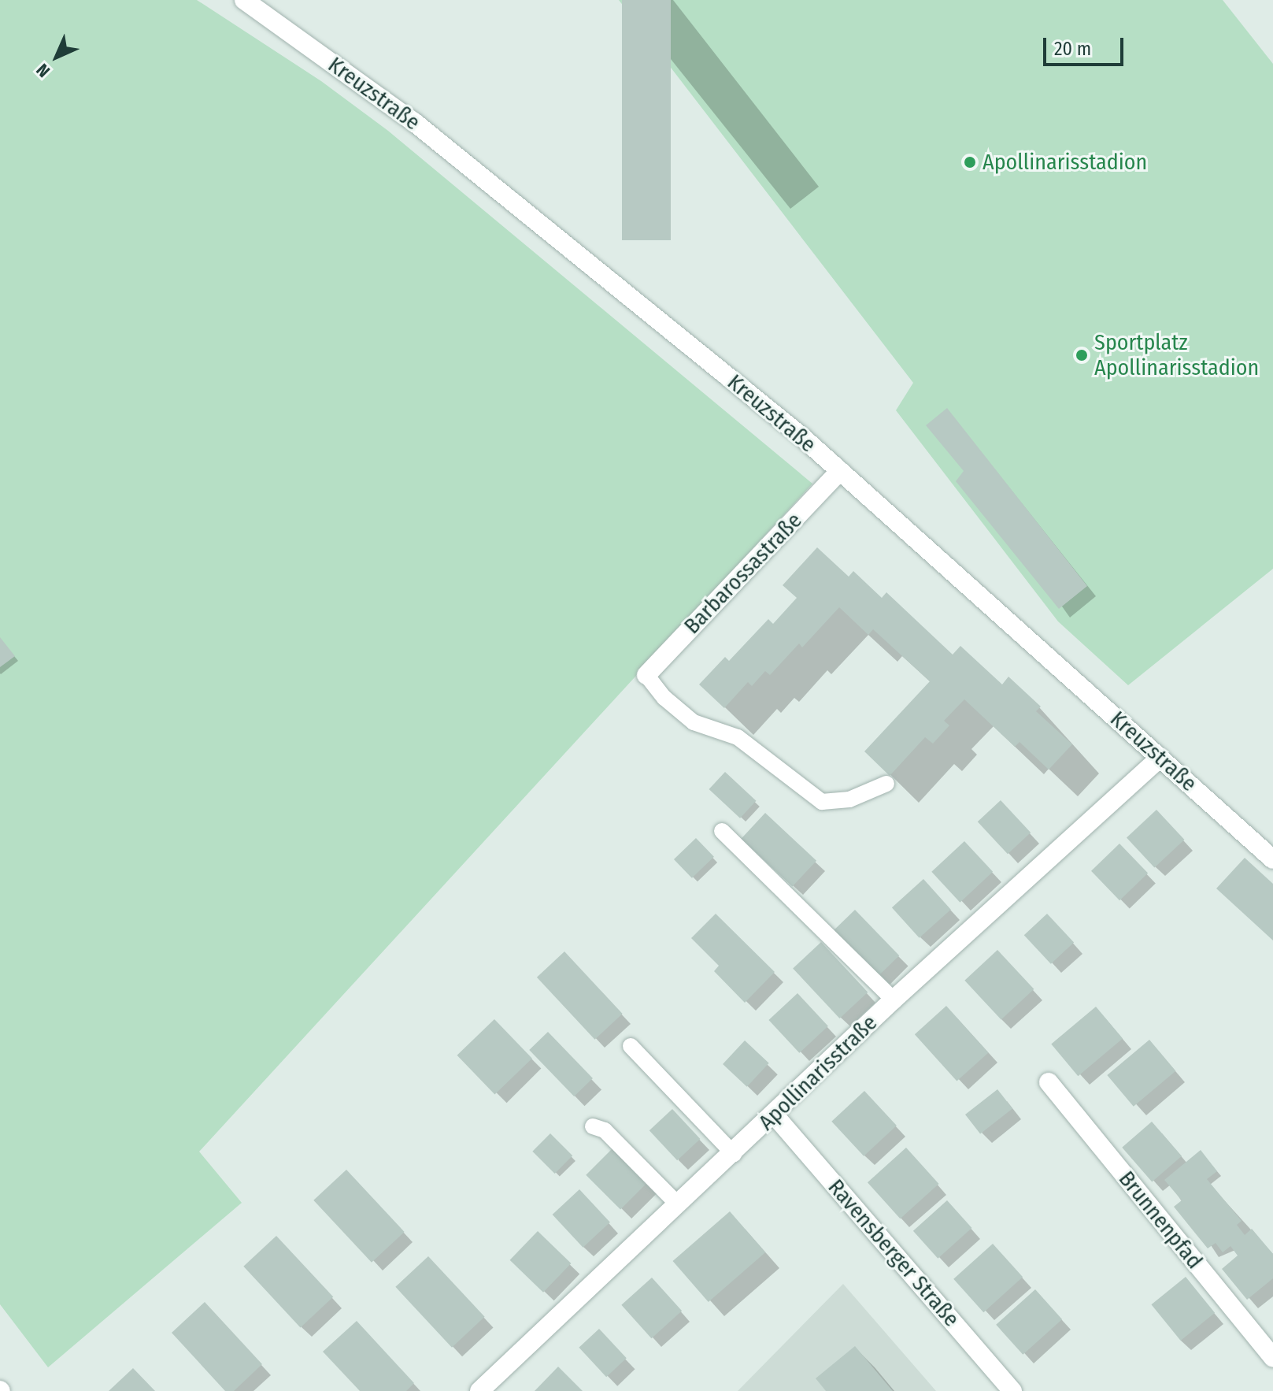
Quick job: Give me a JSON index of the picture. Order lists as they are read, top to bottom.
{
  "streets": {
    "street": [
      "Kreuzstraße",
      "Barbarossastraße",
      "Apollinarisstraße",
      "Brunnenpfad",
      "Ravensberger Straße"
    ]
  },
  "crossings": [
    ["Kreuzstraße", "Barbarossastraße"],
    ["Kreuzstraße", "Apollinarisstraße"],
    ["Apollinarisstraße", "Ravensberger Straße"]
  ],
  "places": ["Apollinarisstadion", "Sportplatz Apollinarisstadion"],
  "scale_bar": "20 m",
  "north": "bottom left"
}
